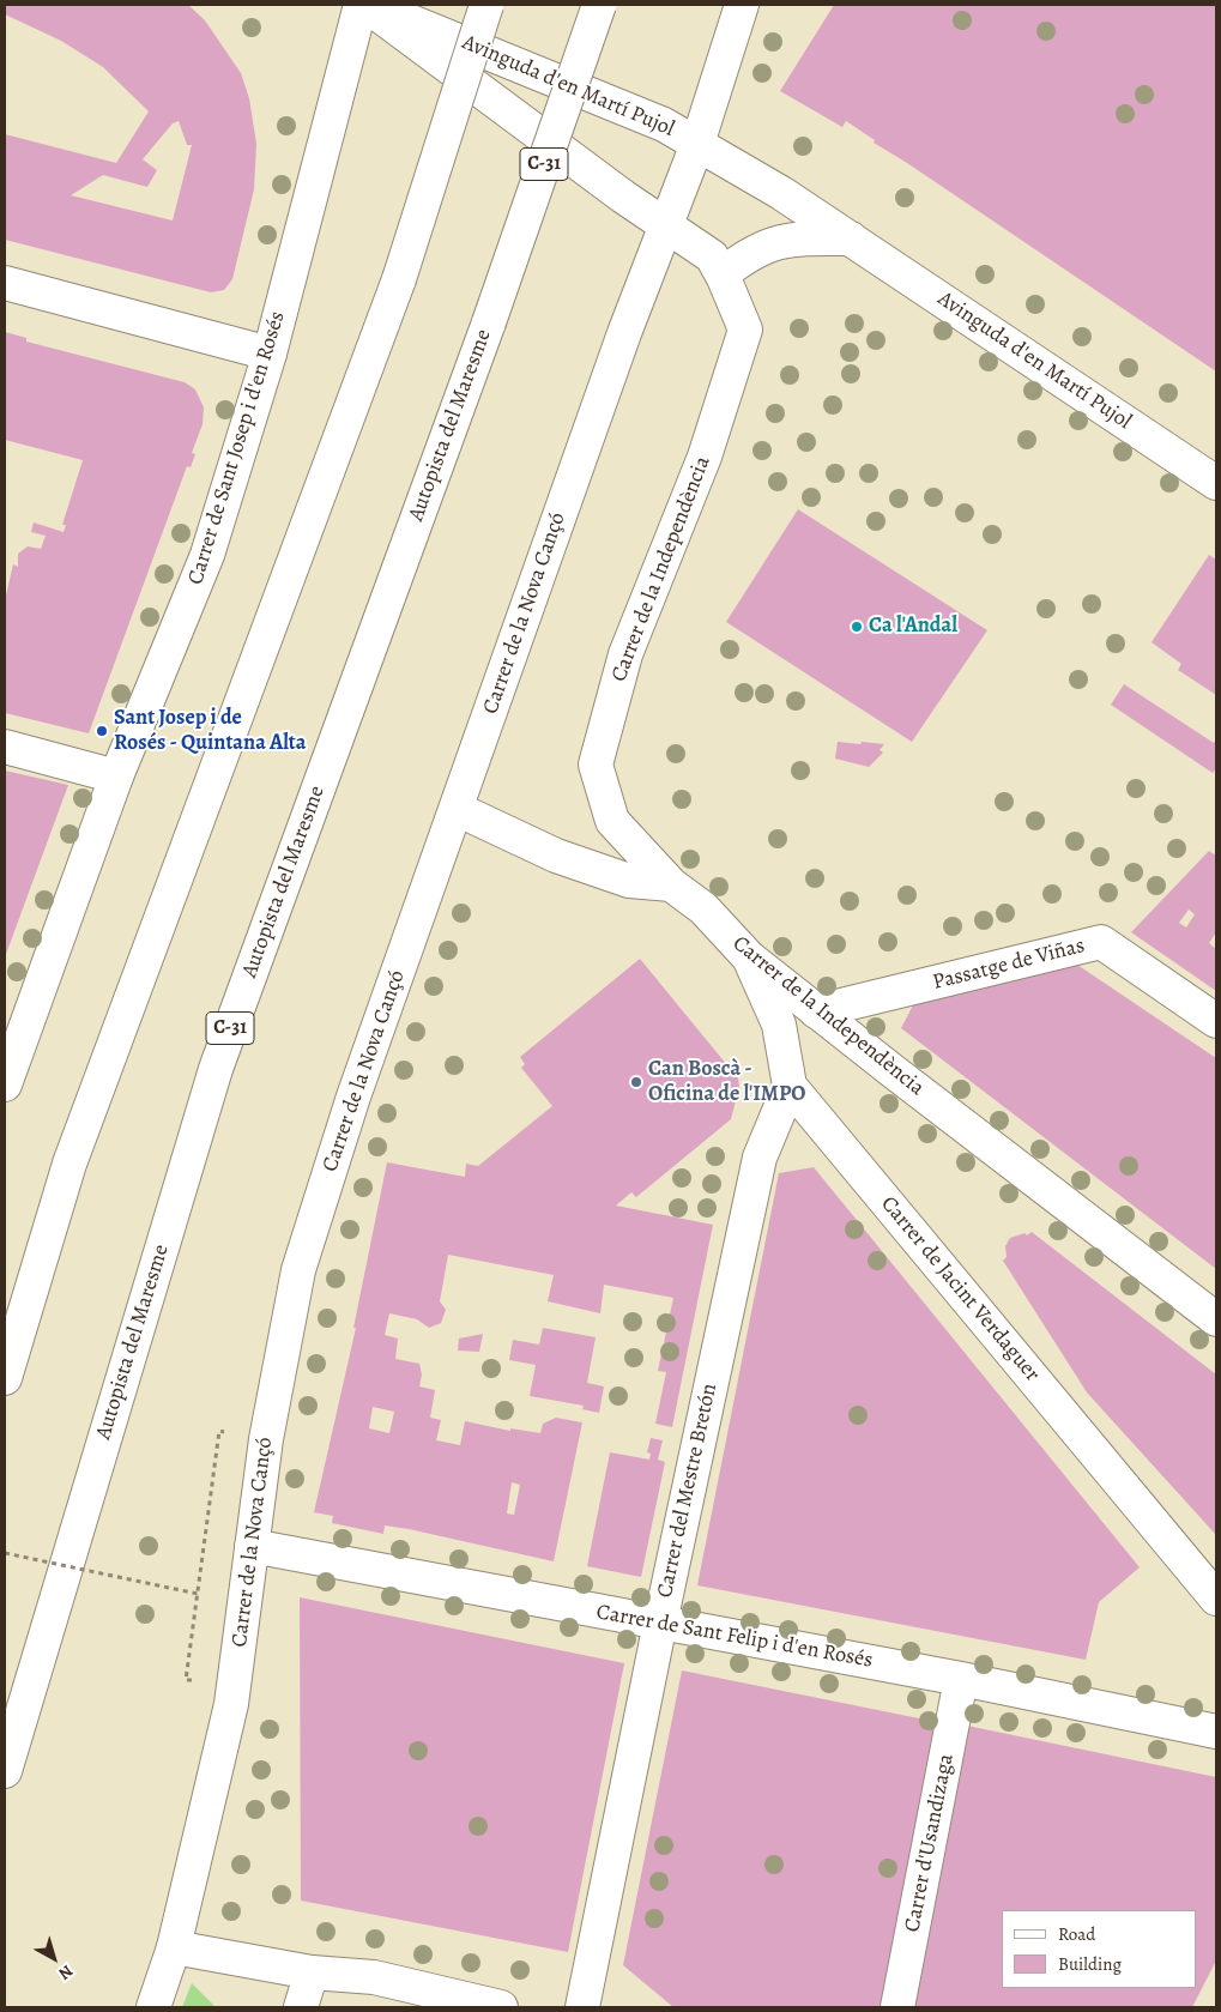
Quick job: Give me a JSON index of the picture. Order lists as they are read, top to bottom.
{
  "streets": {
    "main road": [
      "Avinguda d'en Martí Pujol",
      "C-31",
      "Autopista del Maresme",
      "Carrer de Sant Josep i d'en Rosés",
      "Carrer de la Independència",
      "Carrer de la Nova Cançó",
      "Passatge de Viñas",
      "Carrer de Jacint Verdaguer",
      "Carrer del Mestre Bretón",
      "Carrer de Sant Felip i d'en Rosés",
      "Carrer d'Usandizaga"
    ]
  },
  "crossings": [
    ["Avinguda d'en Martí Pujol", "Carrer de la Independència"],
    ["Avinguda d'en Martí Pujol", "Carrer de la Nova Cançó"],
    ["Carrer de la Independència", "Carrer de la Nova Cançó"],
    ["Carrer de la Independència", "Passatge de Viñas"],
    ["Carrer de la Independència", "Carrer de Jacint Verdaguer"],
    ["Carrer de la Nova Cançó", "Carrer de Sant Felip i d'en Rosés"],
    ["Carrer de Jacint Verdaguer", "Carrer del Mestre Bretón"],
    ["Carrer del Mestre Bretón", "Carrer de Sant Felip i d'en Rosés"],
    ["Carrer de Sant Felip i d'en Rosés", "Carrer d'Usandizaga"]
  ],
  "places": ["Ca l'Andal", "Sant Josep i de Rosés - Quintana Alta", "Can Boscà - Oficina de l'IMPO"],
  "legend": ["Road", "Building"],
  "north": "bottom right"
}
